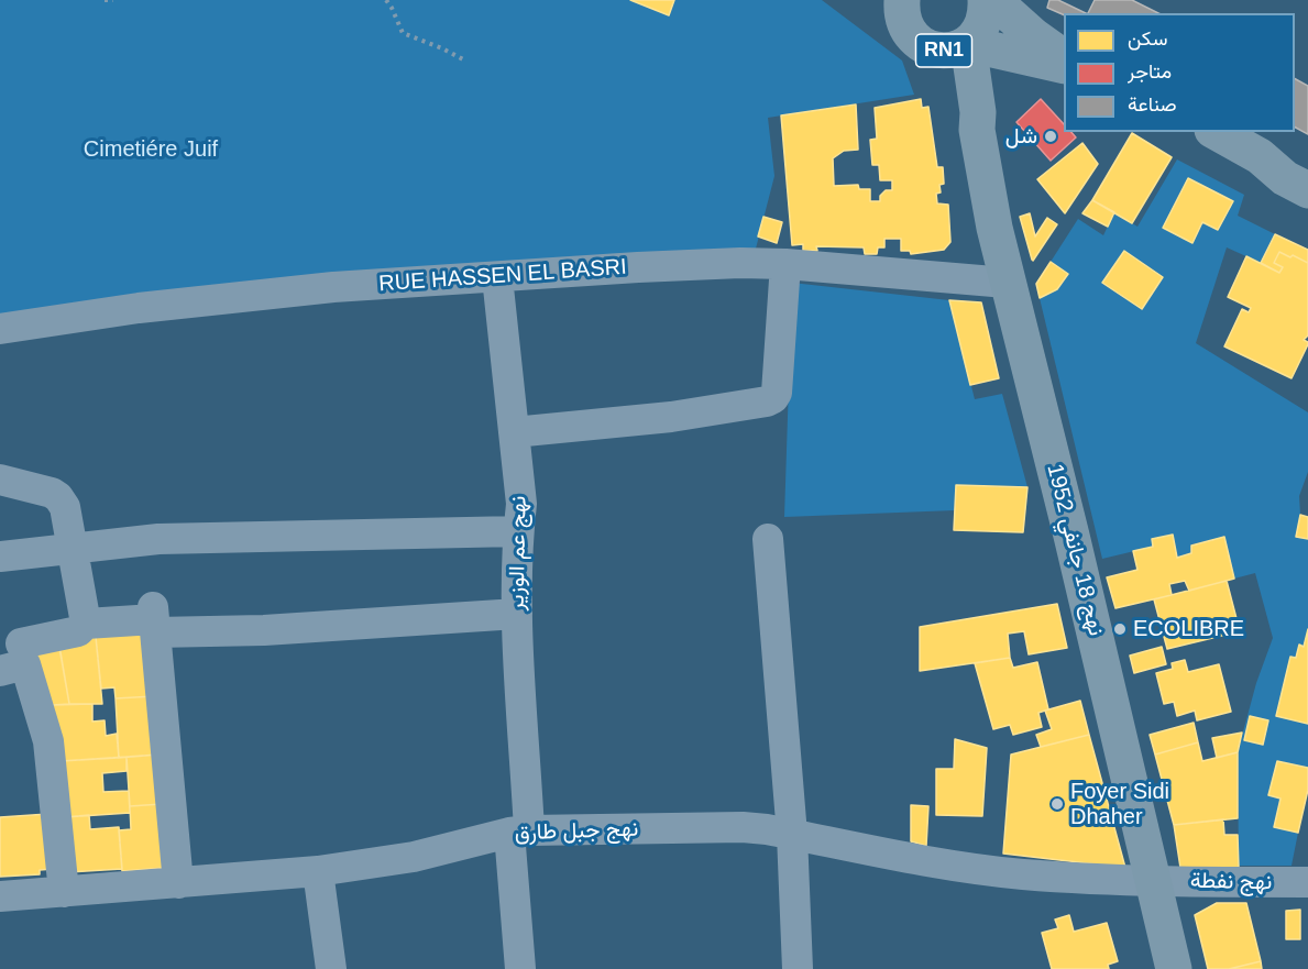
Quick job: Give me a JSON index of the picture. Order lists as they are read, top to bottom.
{
  "streets": {
    "main road": ["RN1", "نهج 18 جانفي 1952"],
    "street": [
      "RUE HASSEN EL BASRI",
      "نهج عم الوزير",
      "نهج جبل طارق",
      "نهج نفطة"
    ]
  },
  "crossings": [
    ["RUE HASSEN EL BASRI", "نهج 18 جانفي 1952"],
    ["RUE HASSEN EL BASRI", "نهج عم الوزير"],
    ["نهج 18 جانفي 1952", "نهج جبل طارق"],
    ["نهج 18 جانفي 1952", "نهج نفطة"],
    ["نهج عم الوزير", "نهج جبل طارق"],
    ["نهج جبل طارق", "نهج نفطة"]
  ],
  "parks": ["Cimetiére Juif"],
  "places": ["شل", "ECOLIBRE", "Foyer Sidi Dhaher"],
  "legend": ["سكن", "متاجر", "صناعة"]
}
